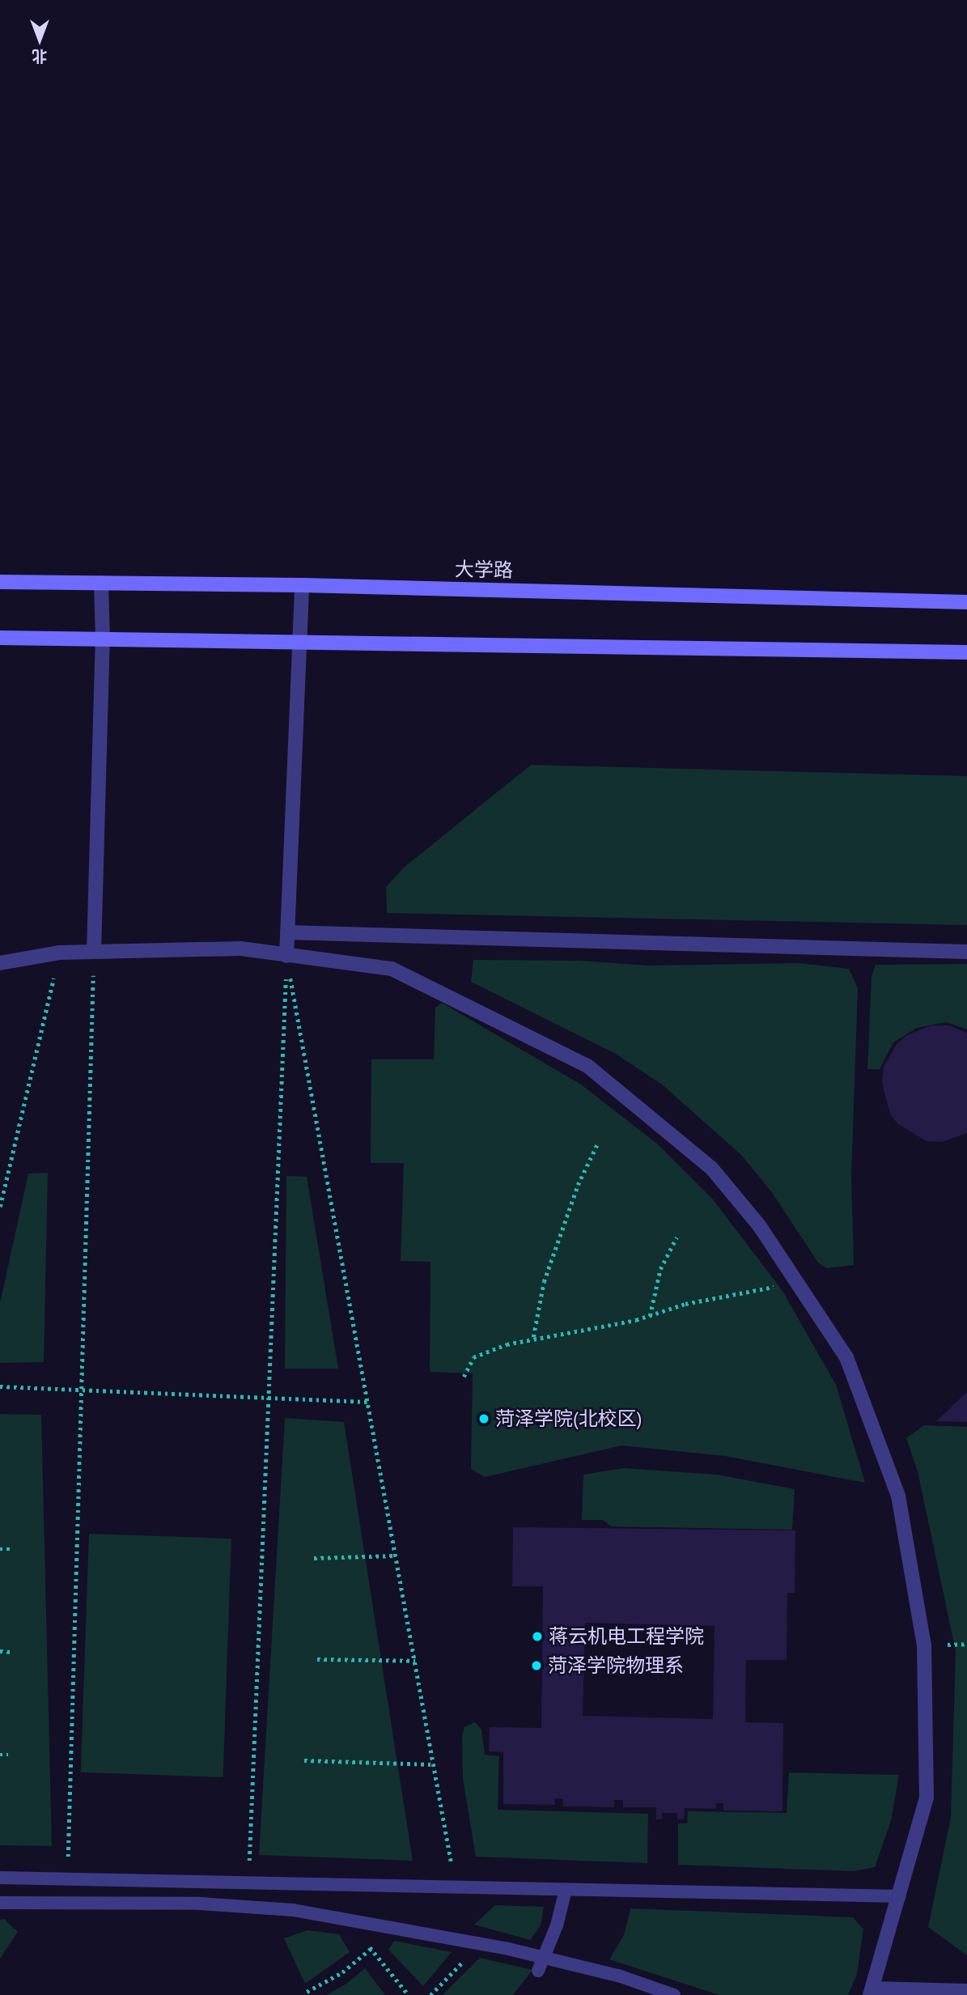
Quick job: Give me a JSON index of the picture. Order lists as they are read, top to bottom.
{
  "streets": {
    "main road": ["大学路"]
  },
  "places": ["菏泽学院(北校区)", "蒋云机电工程学院", "菏泽学院物理系"],
  "north": "bottom"
}
